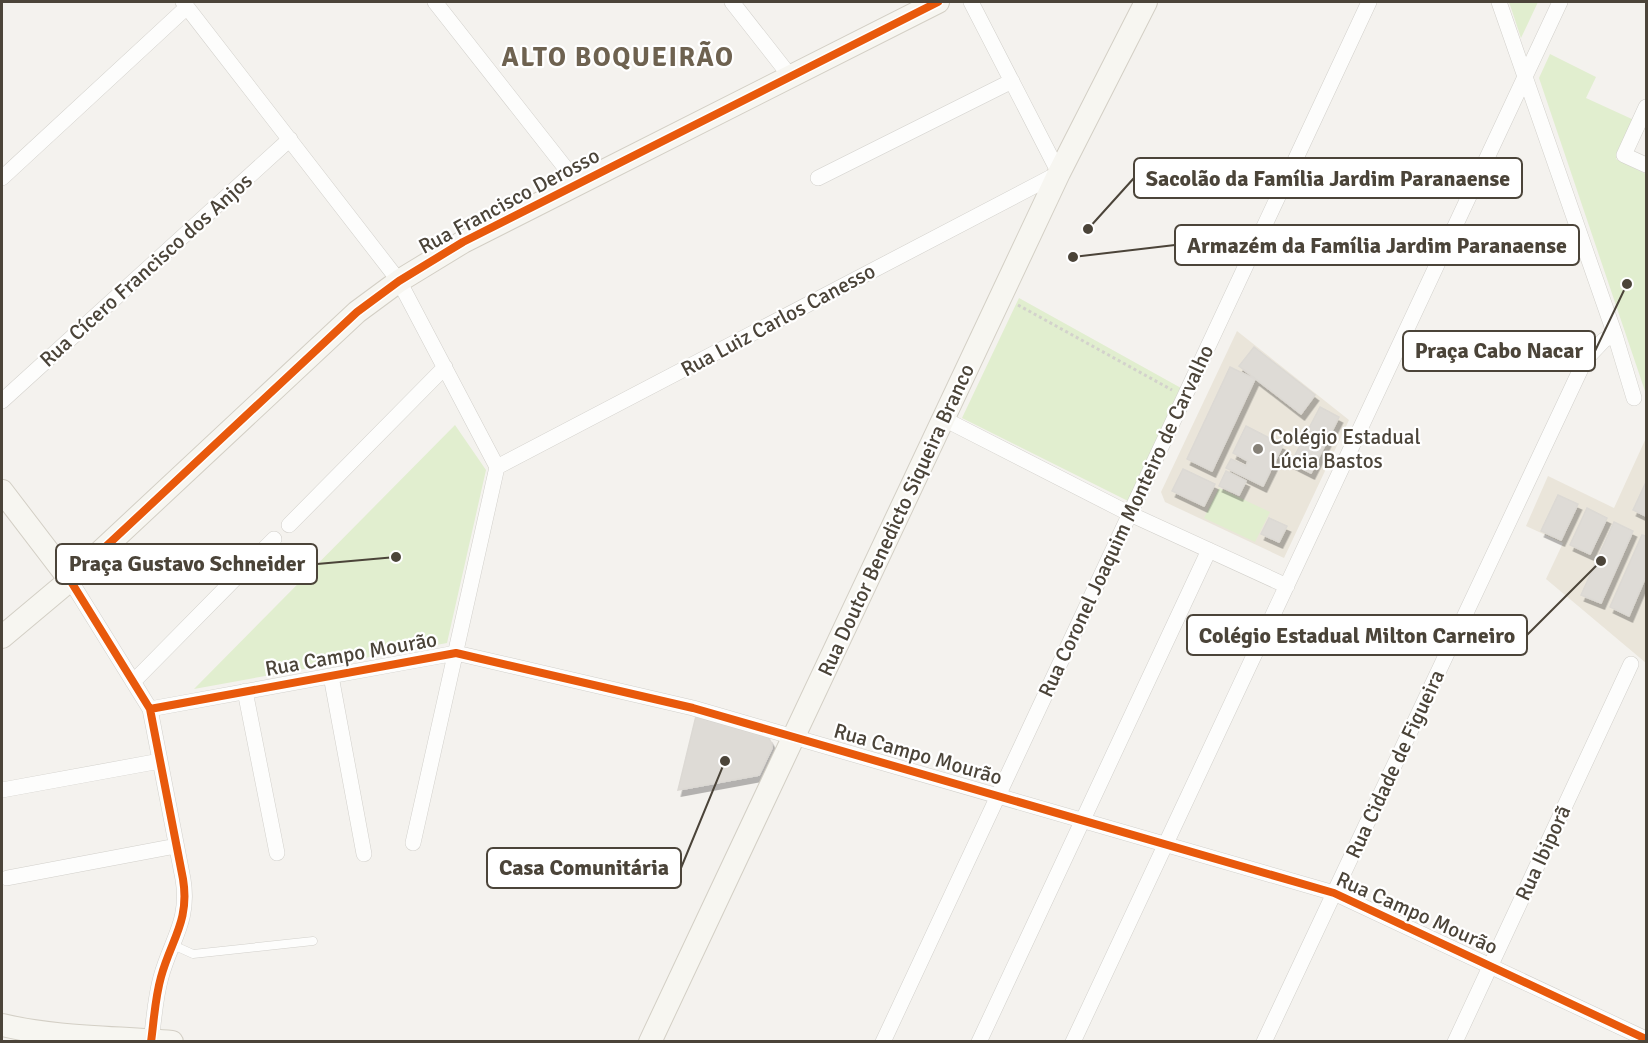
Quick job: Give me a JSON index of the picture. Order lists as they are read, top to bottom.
{
  "streets": {
    "street": [
      "Rua Francisco Derosso",
      "Rua Cícero Francisco dos Anjos",
      "Rua Luiz Carlos Canesso",
      "Rua Doutor Benedicto Siqueira Branco",
      "Rua Coronel Joaquim Monteiro de Carvalho",
      "Rua Campo Mourão",
      "Rua Cidade de Figueira",
      "Rua Ibiporã"
    ]
  },
  "crossings": [
    ["Rua Luiz Carlos Canesso", "Rua Doutor Benedicto Siqueira Branco"],
    ["Rua Doutor Benedicto Siqueira Branco", "Rua Campo Mourão"],
    ["Rua Coronel Joaquim Monteiro de Carvalho", "Rua Campo Mourão"],
    ["Rua Campo Mourão", "Rua Cidade de Figueira"],
    ["Rua Campo Mourão", "Rua Ibiporã"]
  ],
  "districts": ["ALTO BOQUEIRÃO"],
  "places": [
    "Sacolão da Família Jardim Paranaense",
    "Armazém da Família Jardim Paranaense",
    "Praça Cabo Nacar",
    "Colégio Estadual Lúcia Bastos",
    "Praça Gustavo Schneider",
    "Colégio Estadual Milton Carneiro",
    "Casa Comunitária"
  ]
}
